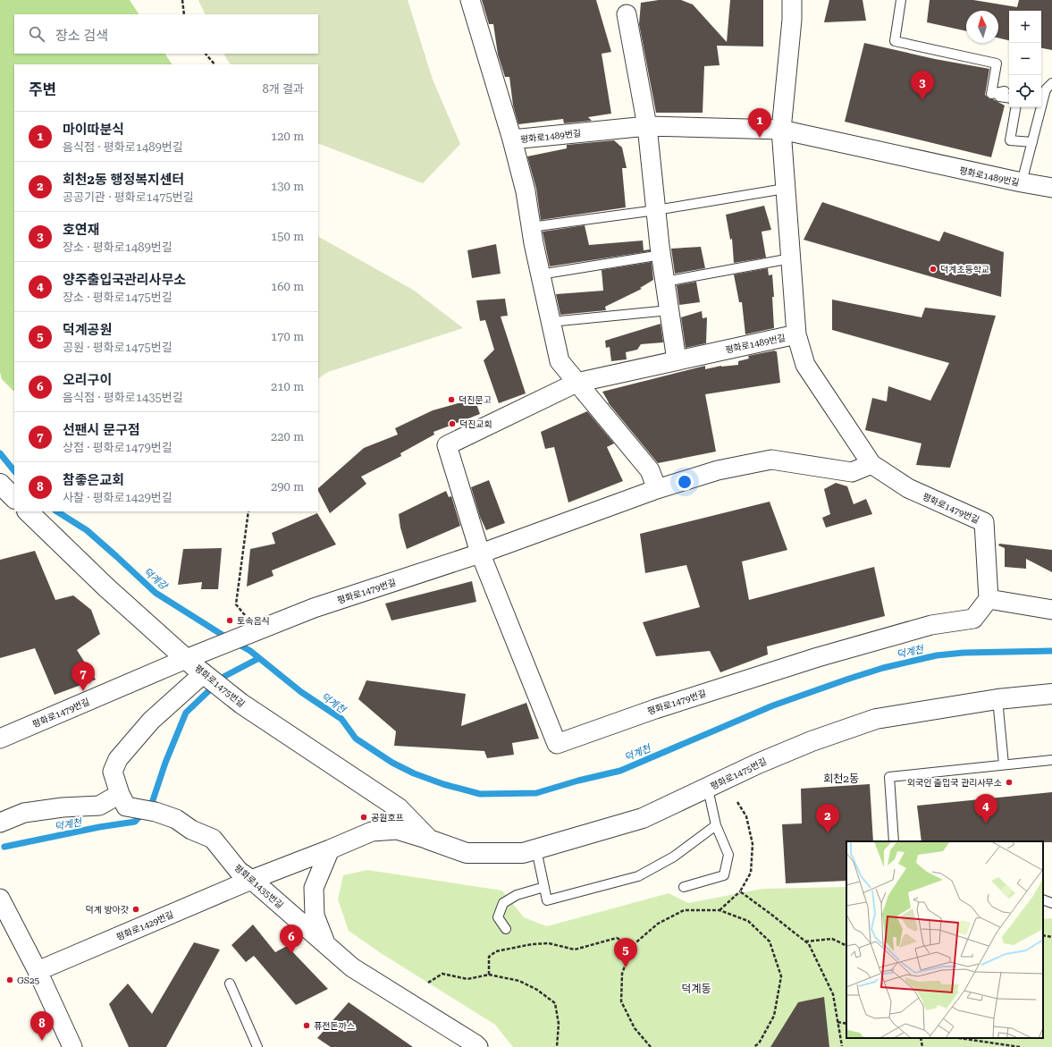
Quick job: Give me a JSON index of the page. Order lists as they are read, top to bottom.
{
  "streets": {
    "street": [
      "평화로1489번길",
      "평화로1479번길",
      "평화로1475번길",
      "평화로1435번길",
      "평화로1429번길"
    ]
  },
  "crossings": [
    ["평화로1489번길", "평화로1479번길"],
    ["평화로1479번길", "평화로1475번길"],
    ["평화로1475번길", "평화로1435번길"],
    ["평화로1475번길", "평화로1429번길"],
    ["평화로1435번길", "평화로1429번길"]
  ],
  "districts": ["회천2동", "덕계동"],
  "water": ["덕계강", "덕계천"],
  "places": [
    "덕계초등학교",
    "덕진문고",
    "덕진교회",
    "토속음식",
    "외국인 출입국 관리사무소",
    "공원호프",
    "덕계 방아갓",
    "GS25",
    "퓨전돈까스"
  ],
  "north": "top",
  "page": {
    "map_buttons": ["+", "−"],
    "search": "장소 검색",
    "heading": ["주변", "8개 결과"],
    "pins": [
      "3",
      "1",
      "7",
      "4",
      "2",
      "6",
      "5",
      "8"
    ],
    "list": [
      {
        "mark": "1",
        "name": "마이따분식",
        "note": "음식점 · 평화로1489번길",
        "value": "120 m"
      },
      {
        "mark": "2",
        "name": "회천2동 행정복지센터",
        "note": "공공기관 · 평화로1475번길",
        "value": "130 m"
      },
      {
        "mark": "3",
        "name": "호연재",
        "note": "장소 · 평화로1489번길",
        "value": "150 m"
      },
      {
        "mark": "4",
        "name": "양주출입국관리사무소",
        "note": "장소 · 평화로1475번길",
        "value": "160 m"
      },
      {
        "mark": "5",
        "name": "덕계공원",
        "note": "공원 · 평화로1475번길",
        "value": "170 m"
      },
      {
        "mark": "6",
        "name": "오리구이",
        "note": "음식점 · 평화로1435번길",
        "value": "210 m"
      },
      {
        "mark": "7",
        "name": "선팬시 문구점",
        "note": "상점 · 평화로1479번길",
        "value": "220 m"
      },
      {
        "mark": "8",
        "name": "참좋은교회",
        "note": "사찰 · 평화로1429번길",
        "value": "290 m"
      }
    ]
  }
}
